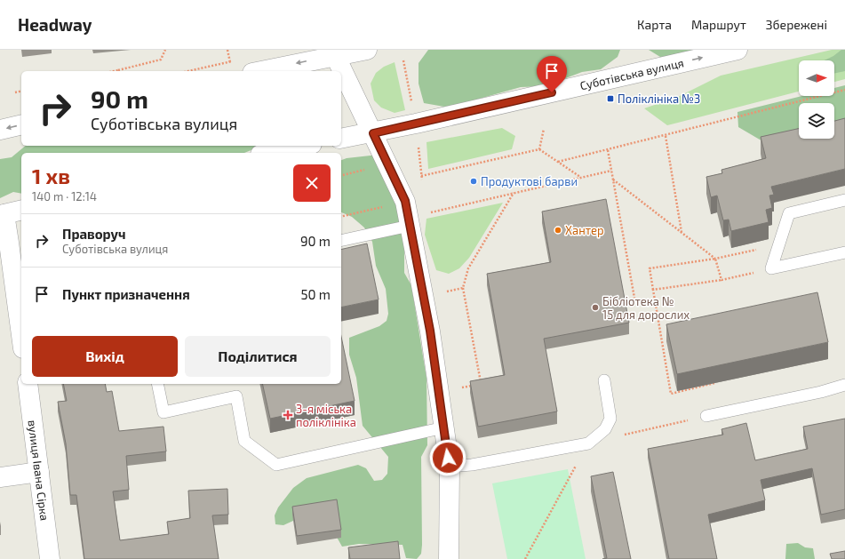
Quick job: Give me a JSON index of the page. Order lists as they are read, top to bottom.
{
  "streets": {
    "street": ["Суботівська вулиця", "вулиця Івана Сірка"]
  },
  "one_way": ["Суботівська вулиця"],
  "places": {
    "transit": ["Поліклініка №3"],
    "other": ["Продуктові барви", "Хантер", "Бібліотека № 15 для дорослих"],
    "health": ["3-я міська поліклініка"]
  },
  "north": "right",
  "page": {
    "header": "Headway",
    "nav": ["Карта", "Маршрут", "Збережені"],
    "turn": ["90 m", "Суботівська вулиця"],
    "heading": ["1 хв", "140 m · 12:14"],
    "list": [
      {
        "name": "Праворуч",
        "note": "Суботівська вулиця",
        "value": "90 m"
      },
      {
        "name": "Пункт призначення",
        "value": "50 m"
      }
    ],
    "buttons": ["Вихід", "Поділитися"]
  }
}
